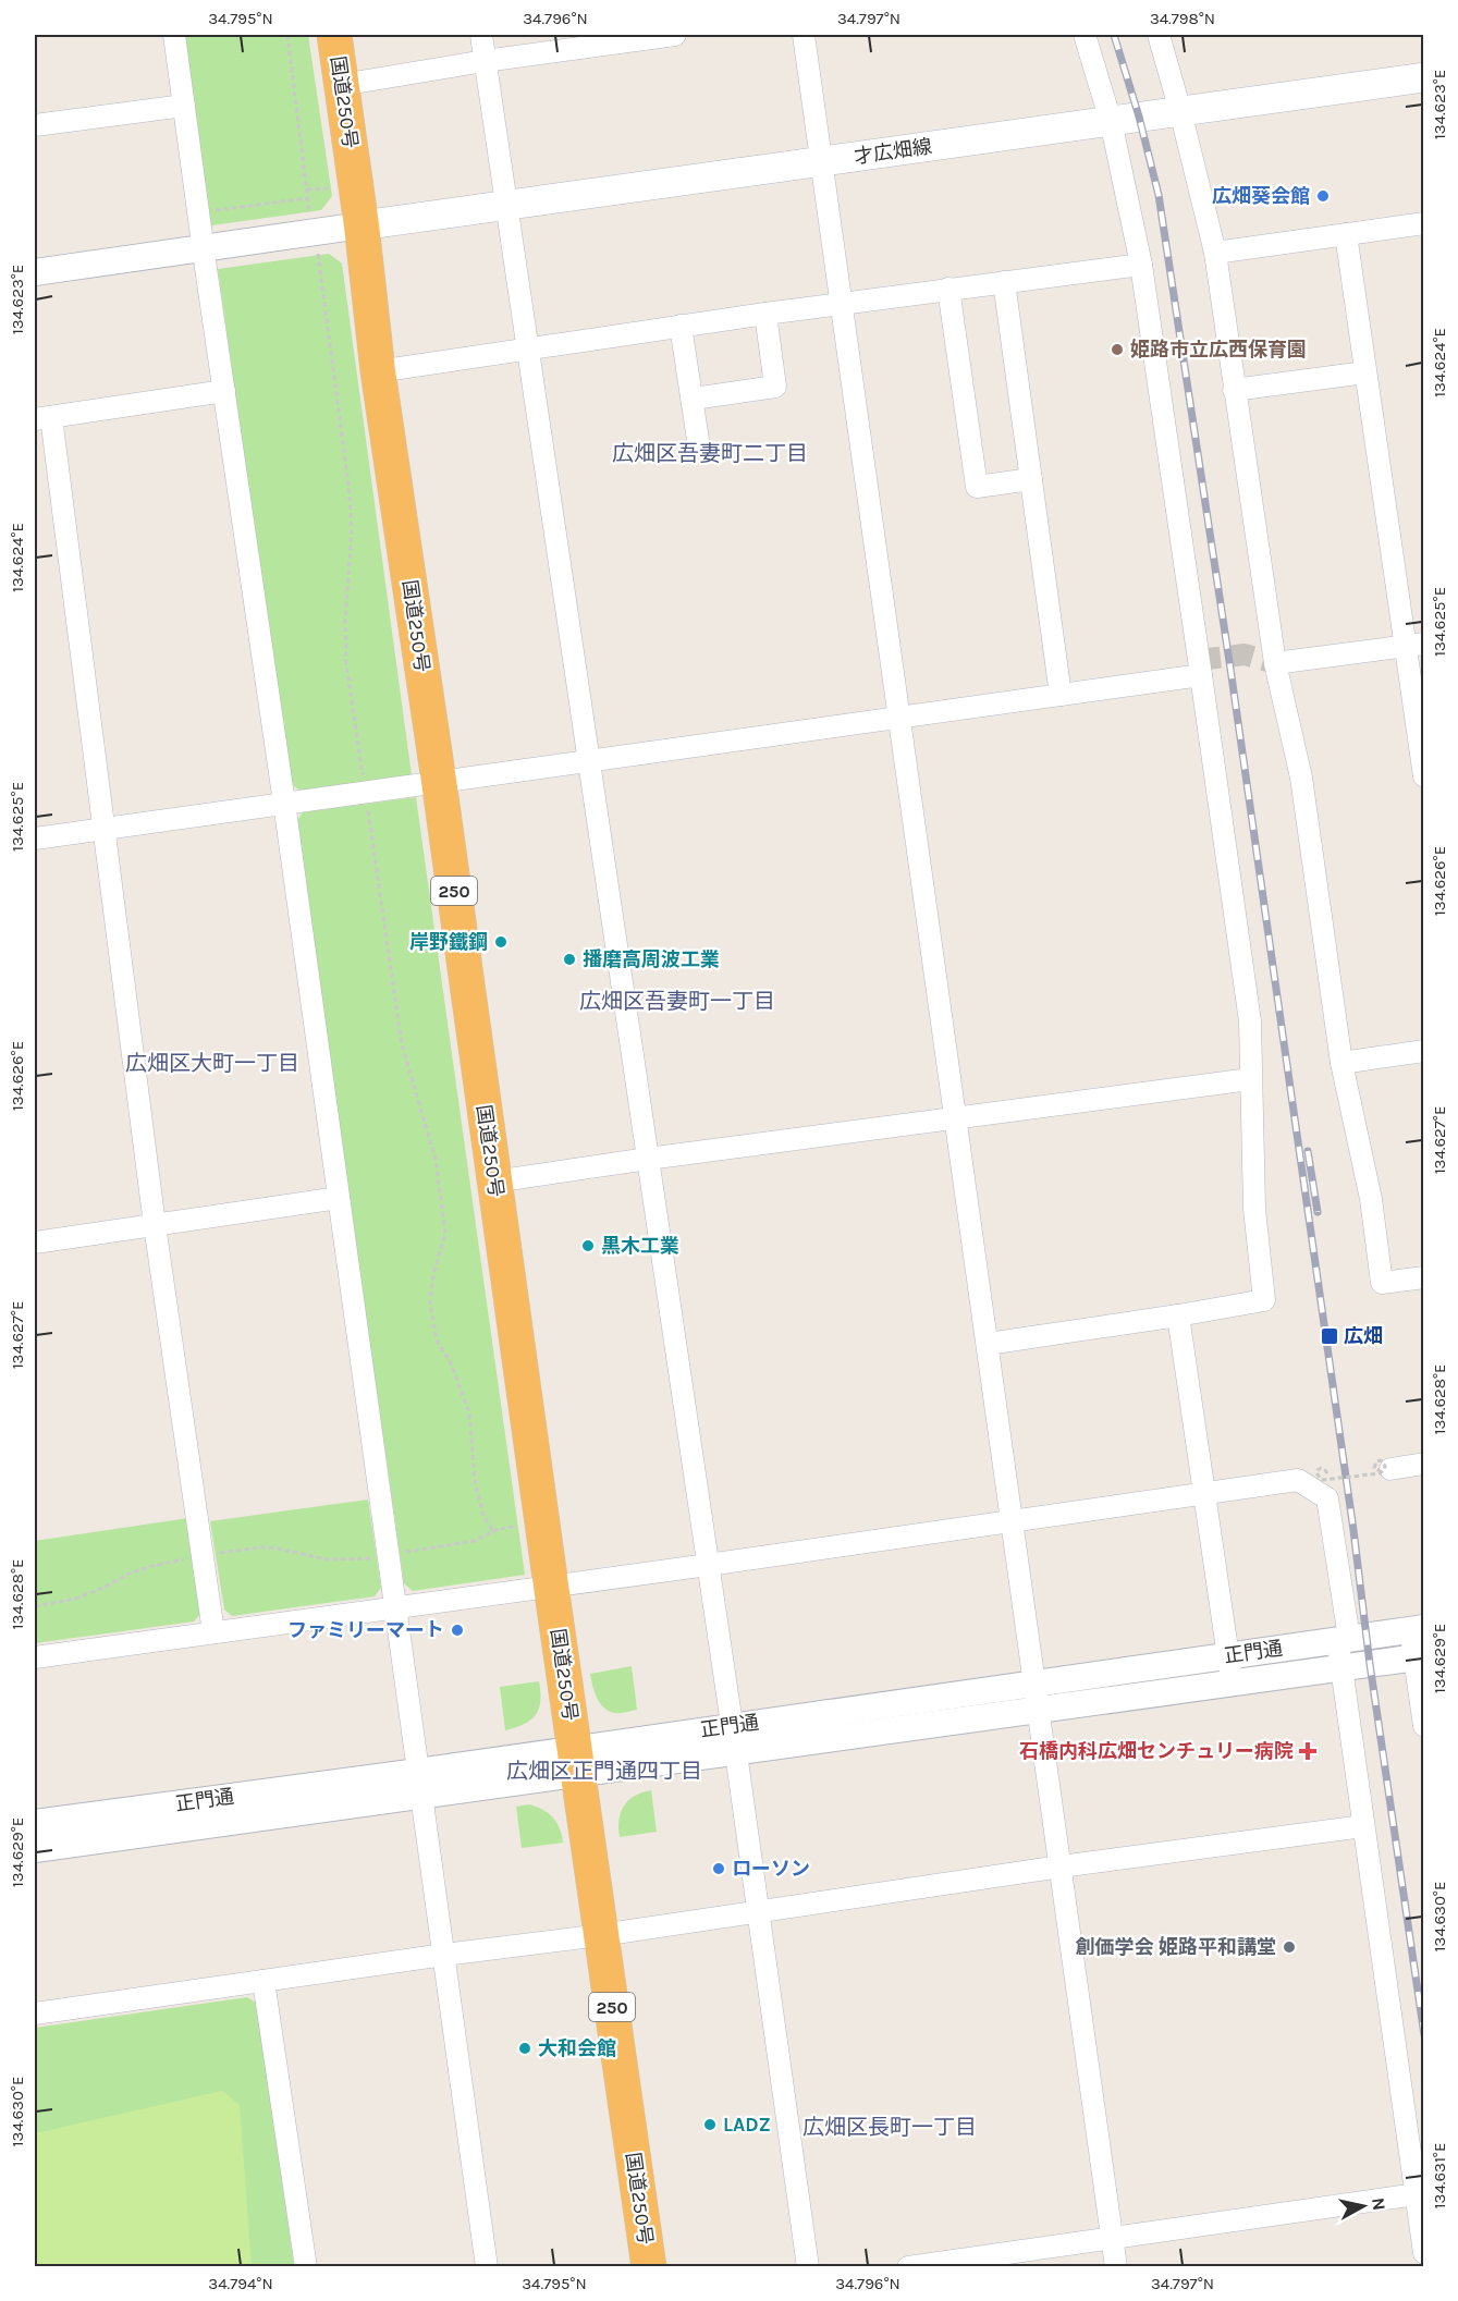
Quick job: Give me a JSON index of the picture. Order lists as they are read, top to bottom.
{
  "streets": {
    "highway": ["国道250号", "250"],
    "main road": ["才広畑線"],
    "street": ["正門通"]
  },
  "crossings": [
    ["国道250号", "才広畑線"],
    ["国道250号", "正門通"]
  ],
  "districts": [
    "広畑区吾妻町二丁目",
    "広畑区吾妻町一丁目",
    "広畑区大町一丁目",
    "広畑区正門通四丁目",
    "広畑区長町一丁目"
  ],
  "places": {
    "other": [
      "広畑葵会館",
      "姫路市立広西保育園",
      "岸野鐵鋼",
      "播磨高周波工業",
      "黒木工業",
      "ファミリーマート",
      "ローソン",
      "創価学会 姫路平和講堂",
      "大和会館",
      "LADZ"
    ],
    "transit": ["広畑"],
    "health": ["石橋内科広畑センチュリー病院"]
  },
  "north": "right",
  "coordinates": [
    "34.795°N",
    "34.796°N",
    "34.797°N",
    "34.798°N",
    "134.623°E",
    "134.624°E",
    "134.625°E",
    "134.626°E",
    "134.627°E",
    "134.628°E",
    "134.629°E",
    "134.630°E",
    "134.631°E",
    "34.794°N"
  ]
}
